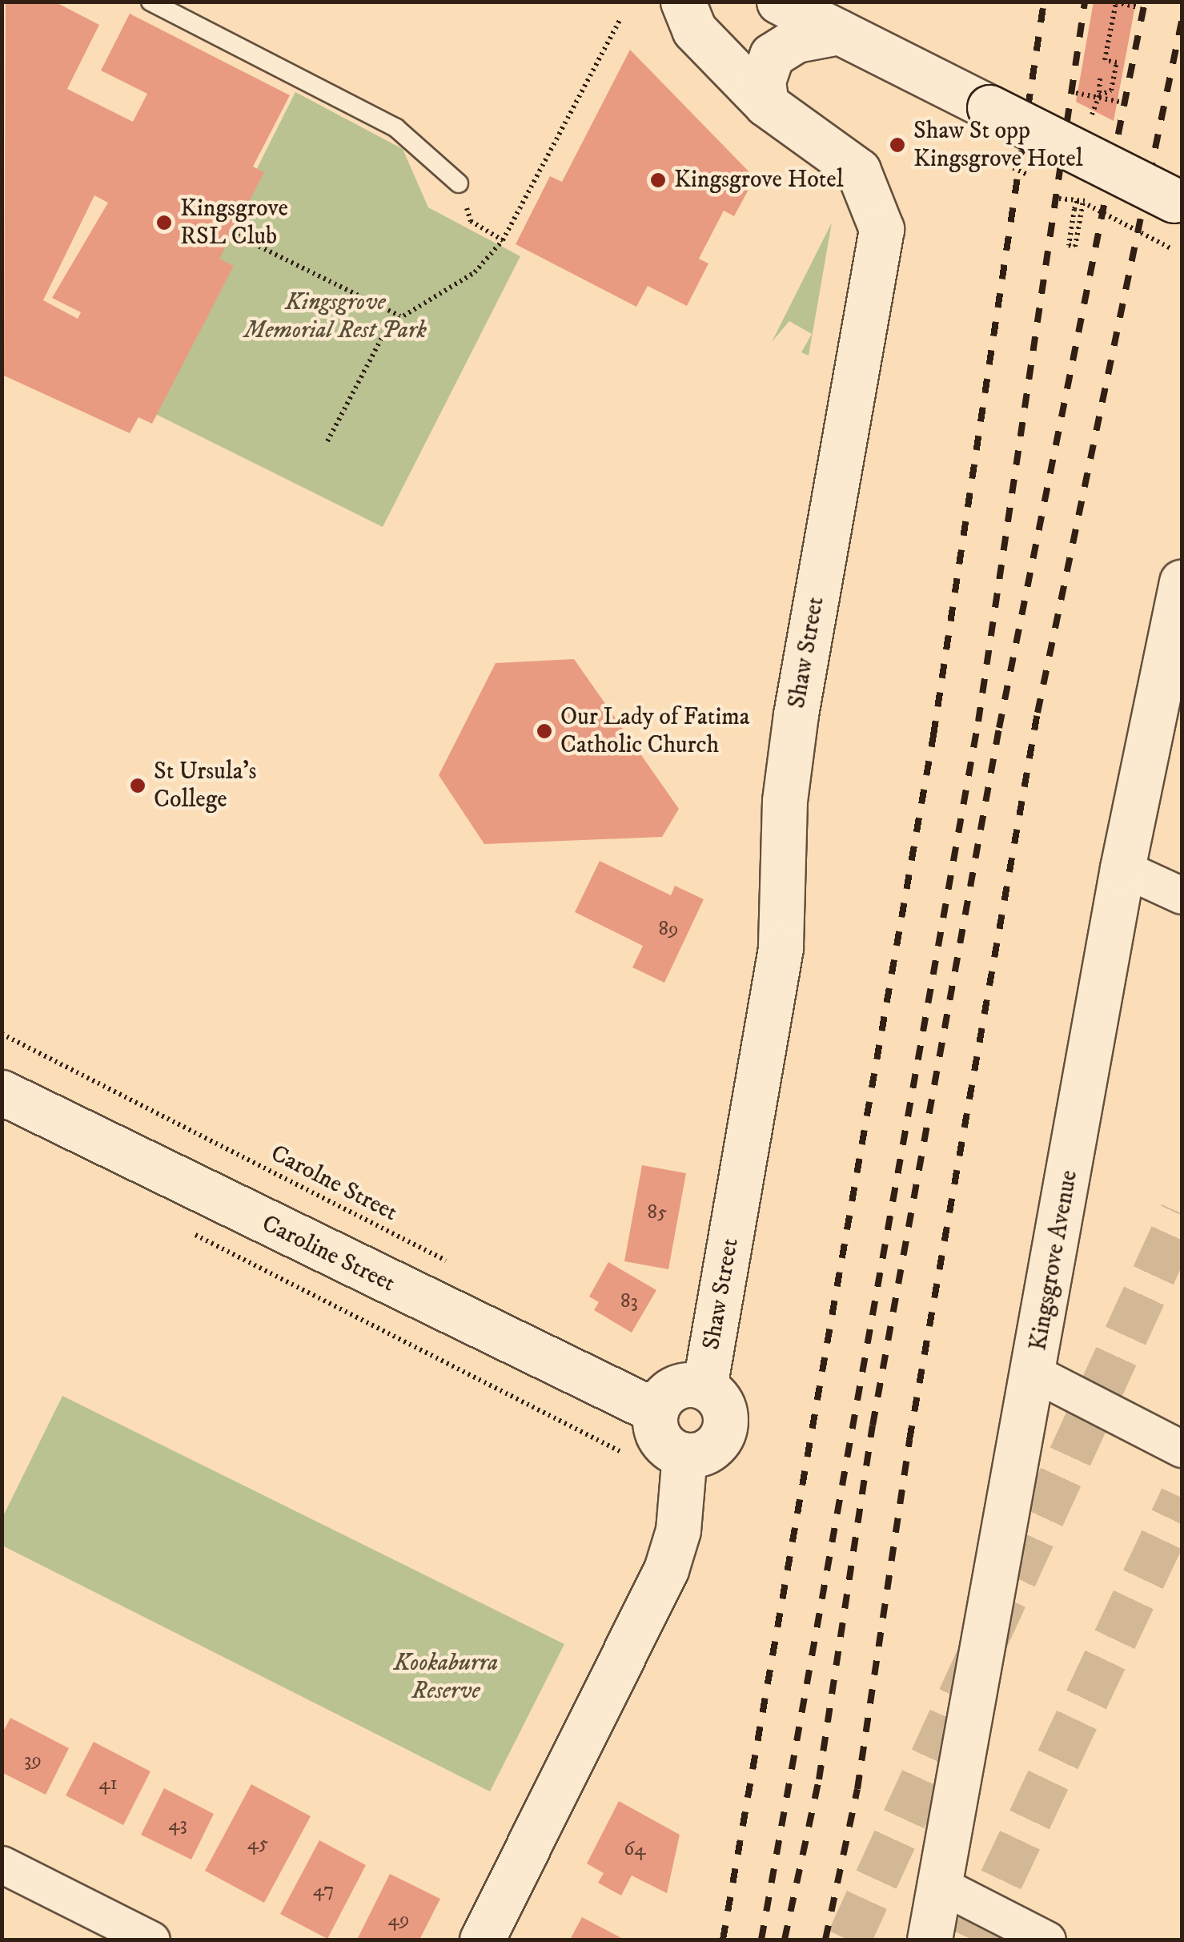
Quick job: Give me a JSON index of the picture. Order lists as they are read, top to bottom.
{
  "streets": {
    "street": ["Shaw Street", "Caroline Street", "Kingsgrove Avenue"],
    "path": ["Carolne Street"]
  },
  "crossings": [
    ["Shaw Street", "Caroline Street"]
  ],
  "parks": ["Kingsgrove Memorial Rest Park", "Kookaburra Reserve"],
  "places": [
    "Shaw St opp Kingsgrove Hotel",
    "Kingsgrove Hotel",
    "Kingsgrove RSL Club",
    "Our Lady of Fatima Catholic Church",
    "St Ursula's College"
  ],
  "house_numbers": [
    "89",
    "85",
    "83",
    "39",
    "41",
    "43",
    "45",
    "64",
    "47",
    "49"
  ]
}
